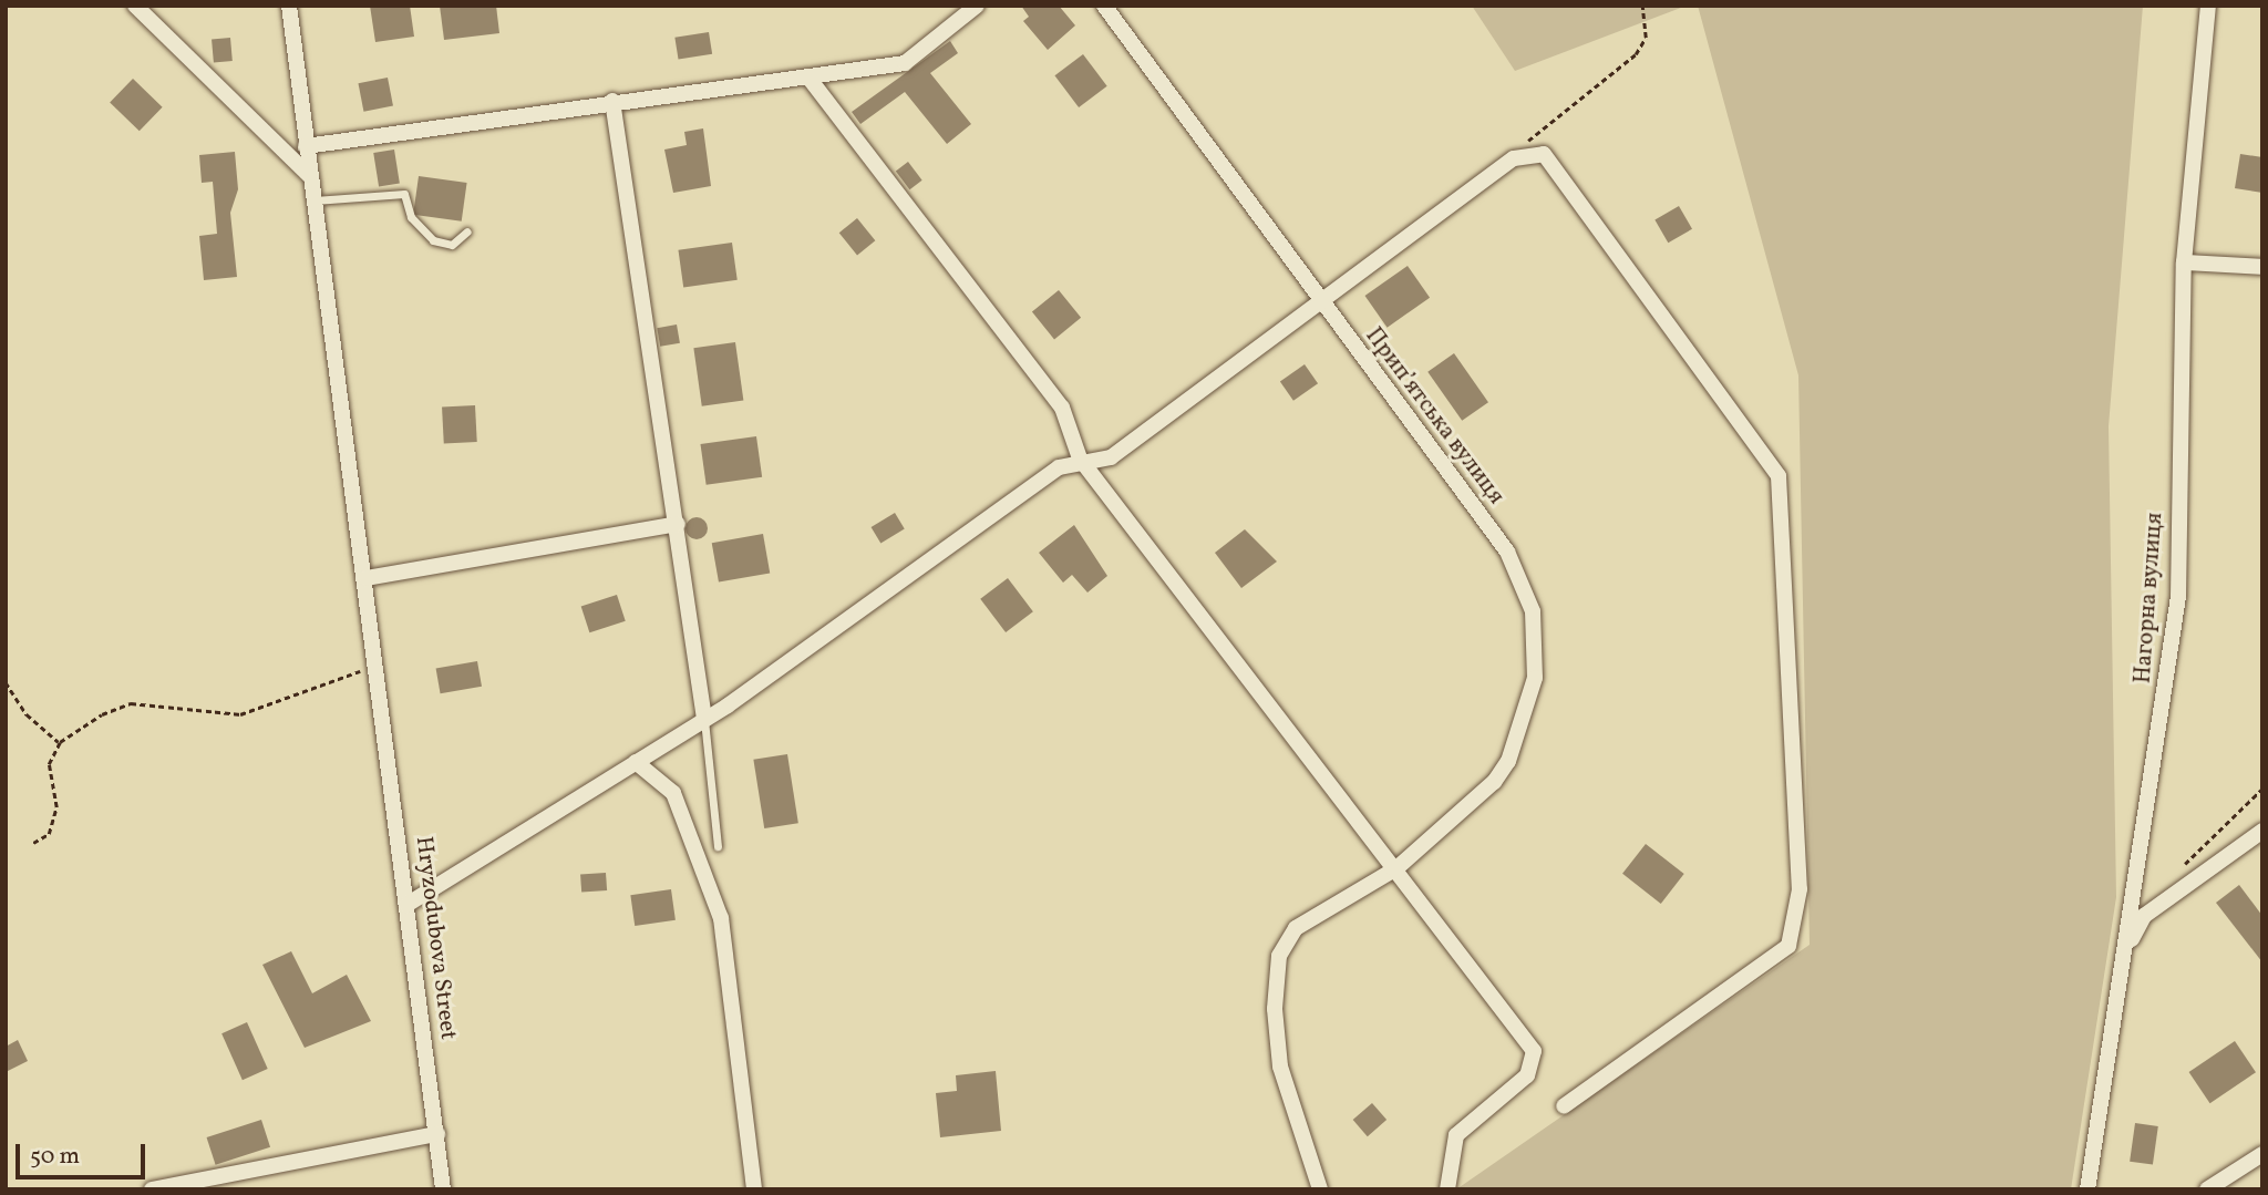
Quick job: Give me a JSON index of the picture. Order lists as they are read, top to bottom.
{
  "streets": {
    "street": ["Прип’ятська вулиця", "Нагорна вулиця", "Hryzodubova Street"]
  },
  "scale_bar": "50 m"
}
